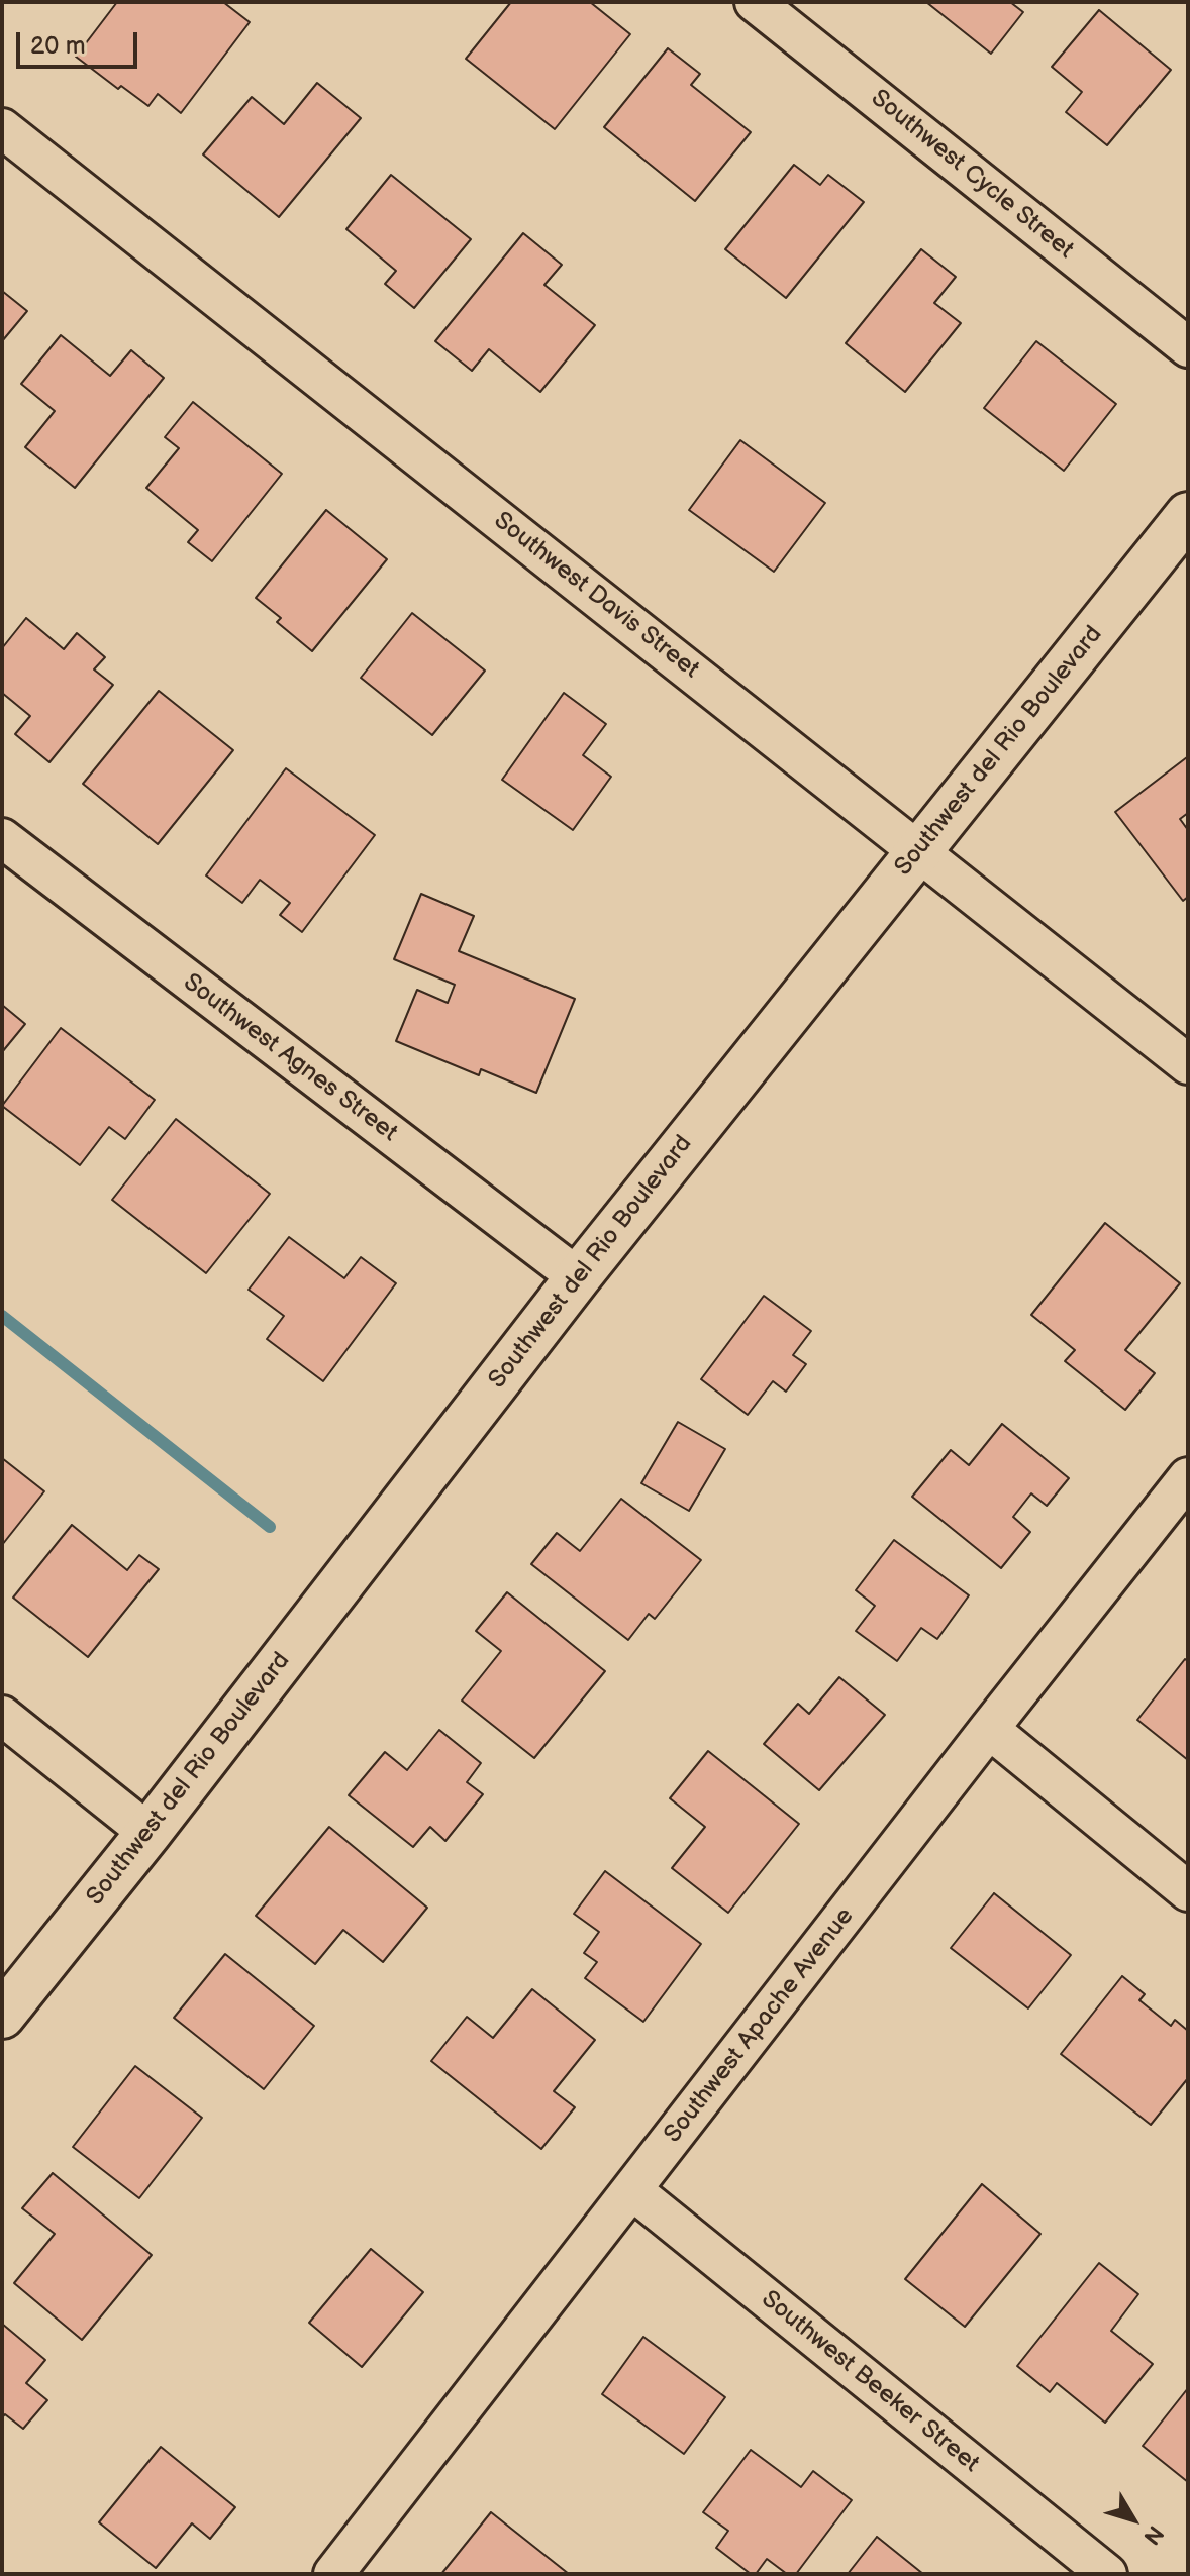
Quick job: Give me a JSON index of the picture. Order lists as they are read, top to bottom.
{
  "streets": {
    "street": [
      "Southwest Cycle Street",
      "Southwest Davis Street",
      "Southwest del Rio Boulevard",
      "Southwest Agnes Street",
      "Southwest Apache Avenue",
      "Southwest Beeker Street"
    ]
  },
  "crossings": [
    ["Southwest Davis Street", "Southwest del Rio Boulevard"],
    ["Southwest del Rio Boulevard", "Southwest Agnes Street"],
    ["Southwest Apache Avenue", "Southwest Beeker Street"]
  ],
  "scale_bar": "20 m",
  "north": "bottom right"
}
